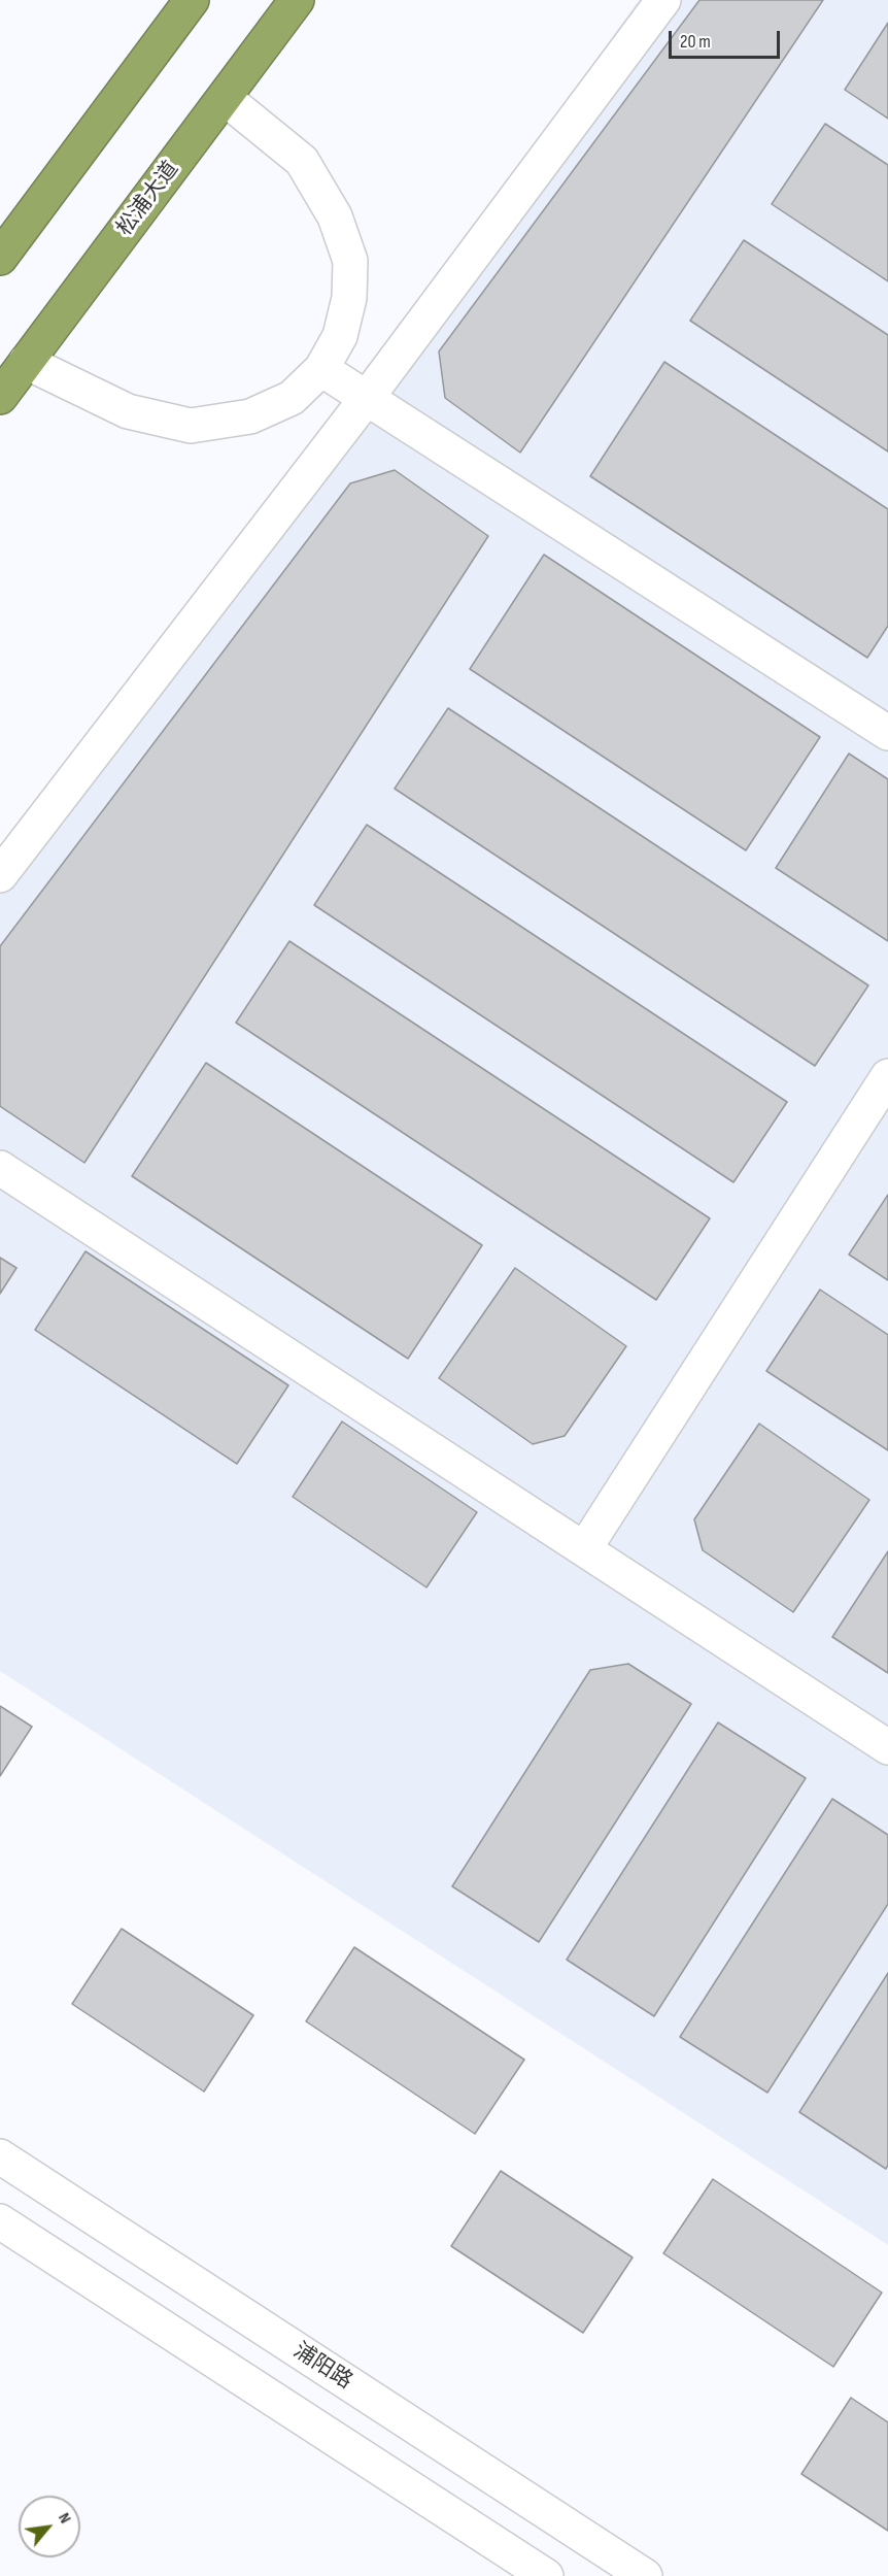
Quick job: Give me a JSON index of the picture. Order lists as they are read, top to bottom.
{
  "streets": {
    "highway": ["松浦大道"],
    "street": ["浦阳路"]
  },
  "scale_bar": "20 m",
  "north": "top right"
}
